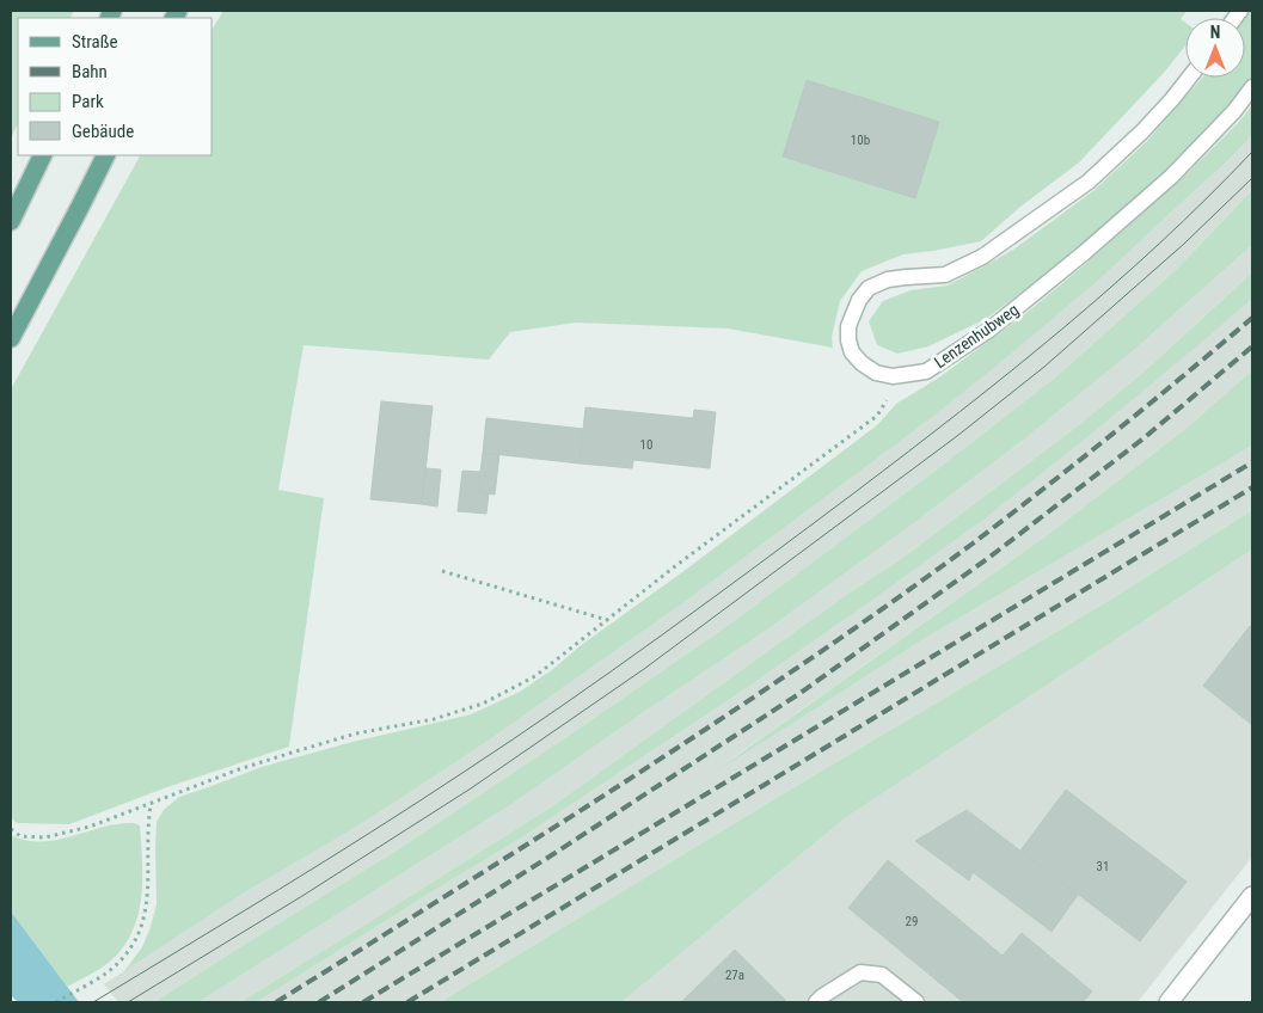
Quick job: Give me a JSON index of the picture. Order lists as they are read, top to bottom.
{
  "streets": {
    "lane": ["Lenzenhubweg"]
  },
  "house_numbers": [
    "10b",
    "10",
    "31",
    "29",
    "27a"
  ],
  "legend": [
    "Straße",
    "Bahn",
    "Park",
    "Gebäude"
  ],
  "north": "top"
}
